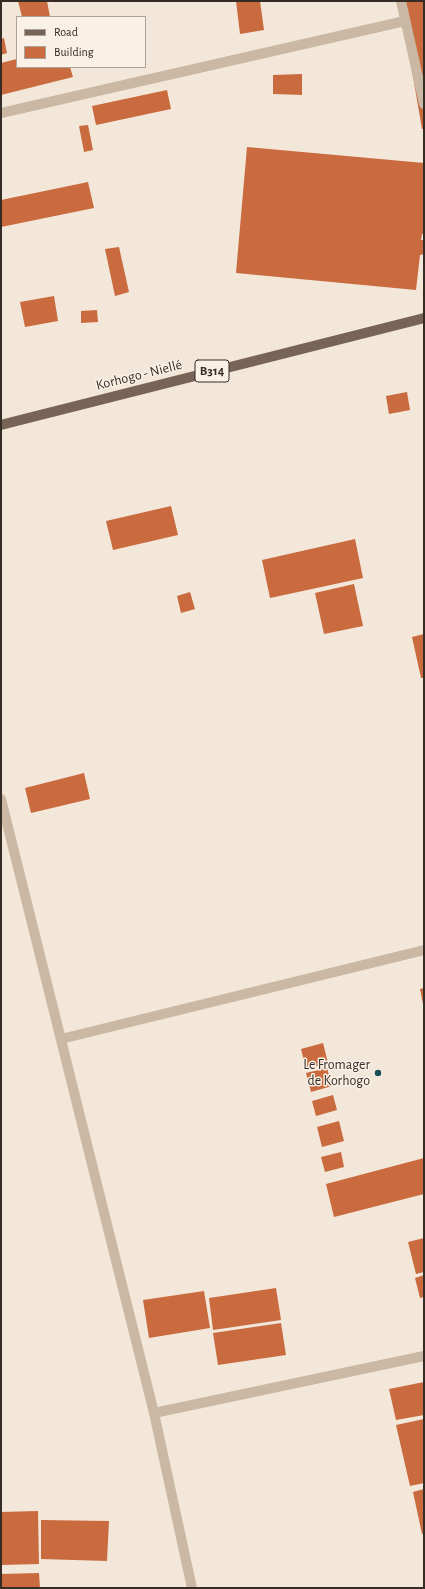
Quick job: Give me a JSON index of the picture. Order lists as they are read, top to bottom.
{
  "streets": {
    "main road": ["B314", "Korhogo - Niellé"]
  },
  "places": ["Le Fromager de Korhogo"],
  "legend": ["Road", "Building"]
}
